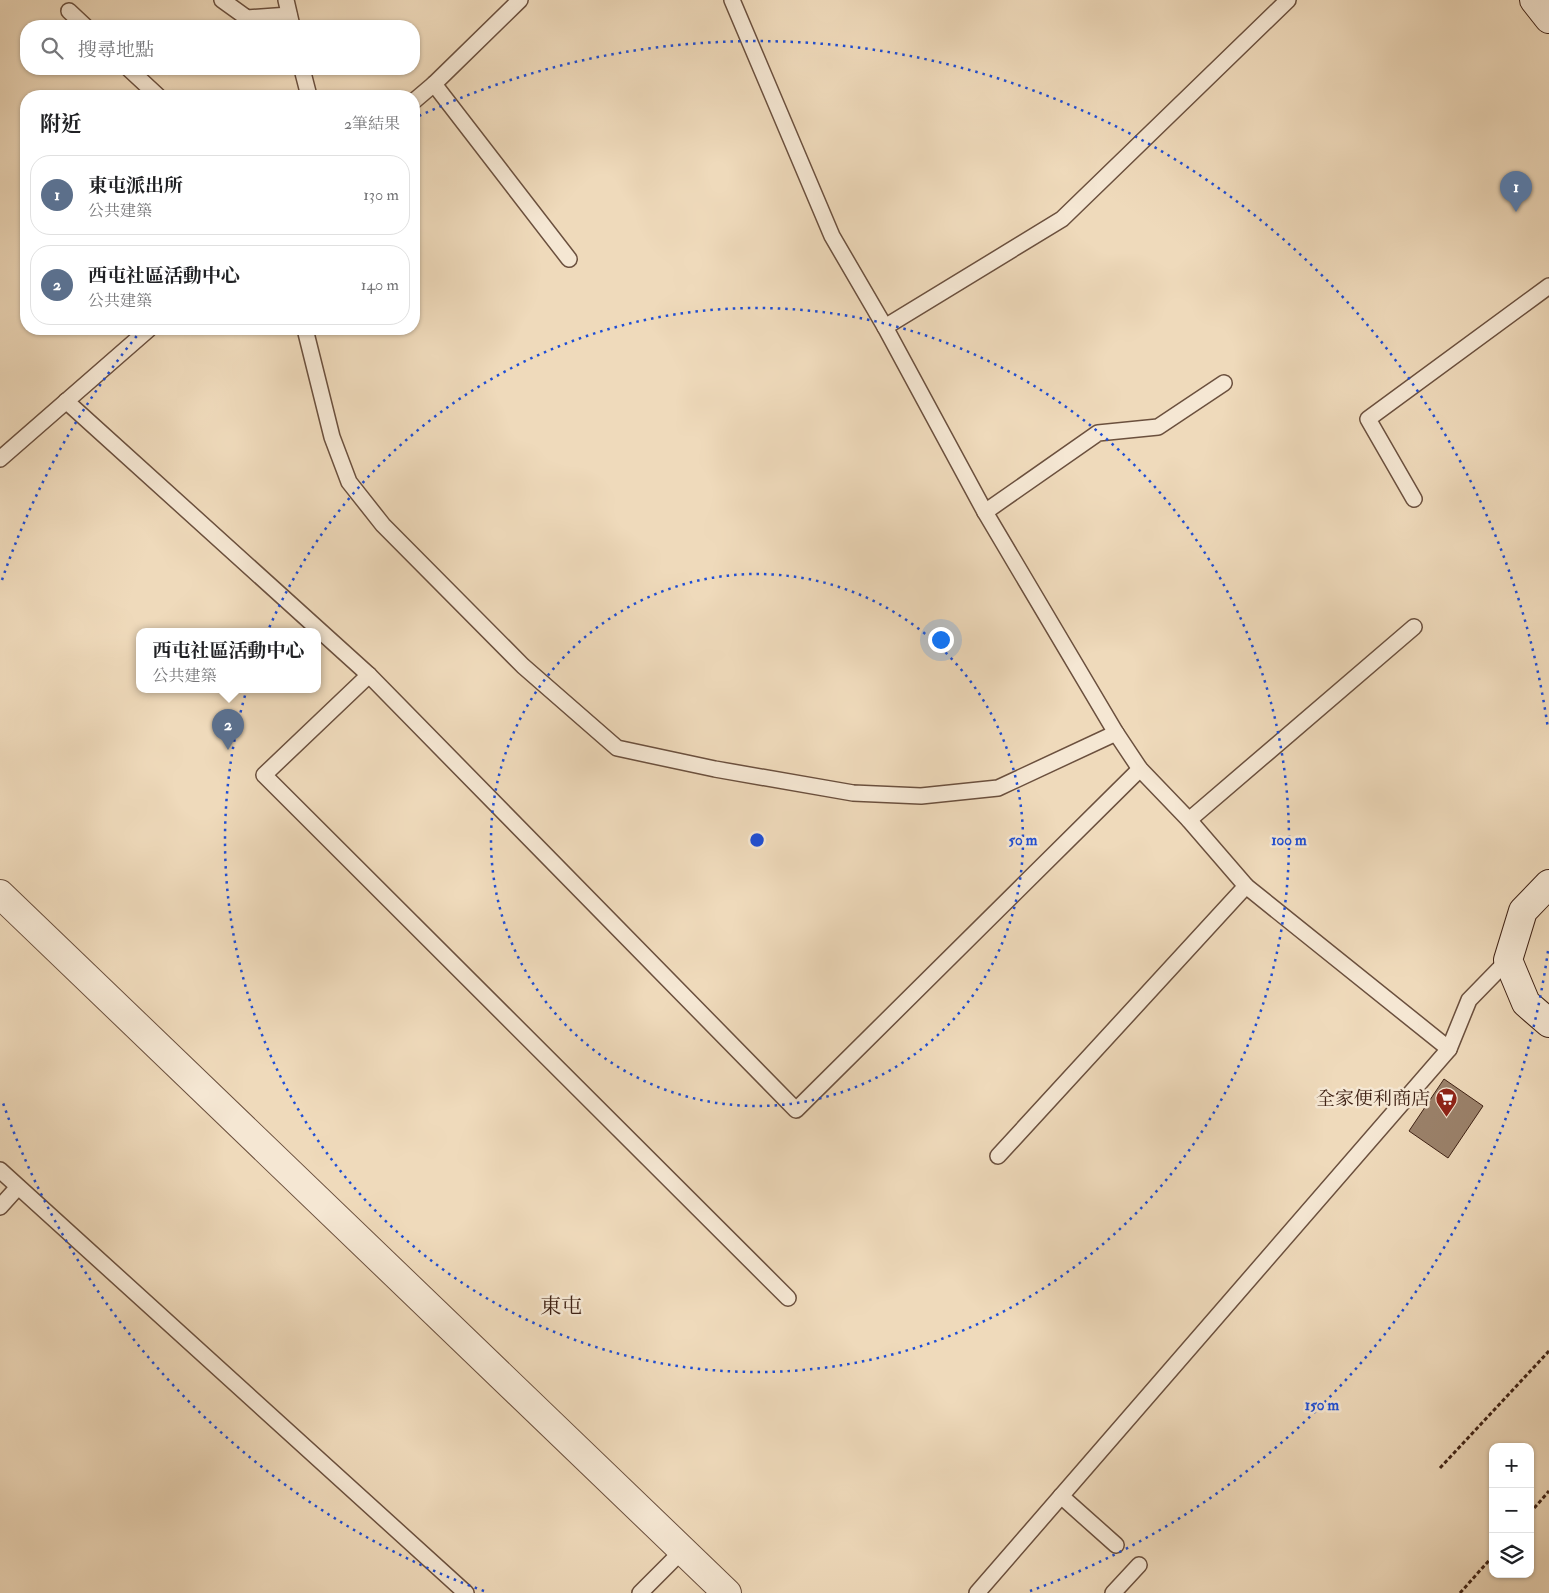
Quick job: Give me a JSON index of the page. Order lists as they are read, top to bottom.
{
  "districts": ["東屯"],
  "places": {
    "supermarket": ["全家便利商店"]
  },
  "page": {
    "search": "搜尋地點",
    "heading": ["附近", "2筆結果"],
    "list": [
      {
        "mark": "1",
        "name": "東屯派出所",
        "note": "公共建築",
        "value": "130 m"
      },
      {
        "mark": "2",
        "name": "西屯社區活動中心",
        "note": "公共建築",
        "value": "140 m"
      }
    ],
    "pins": ["1", "2"],
    "popup": ["西屯社區活動中心", "公共建築"],
    "map_buttons": ["+", "−"]
  },
  "rings": ["50 m", "100 m", "150 m"]
}
